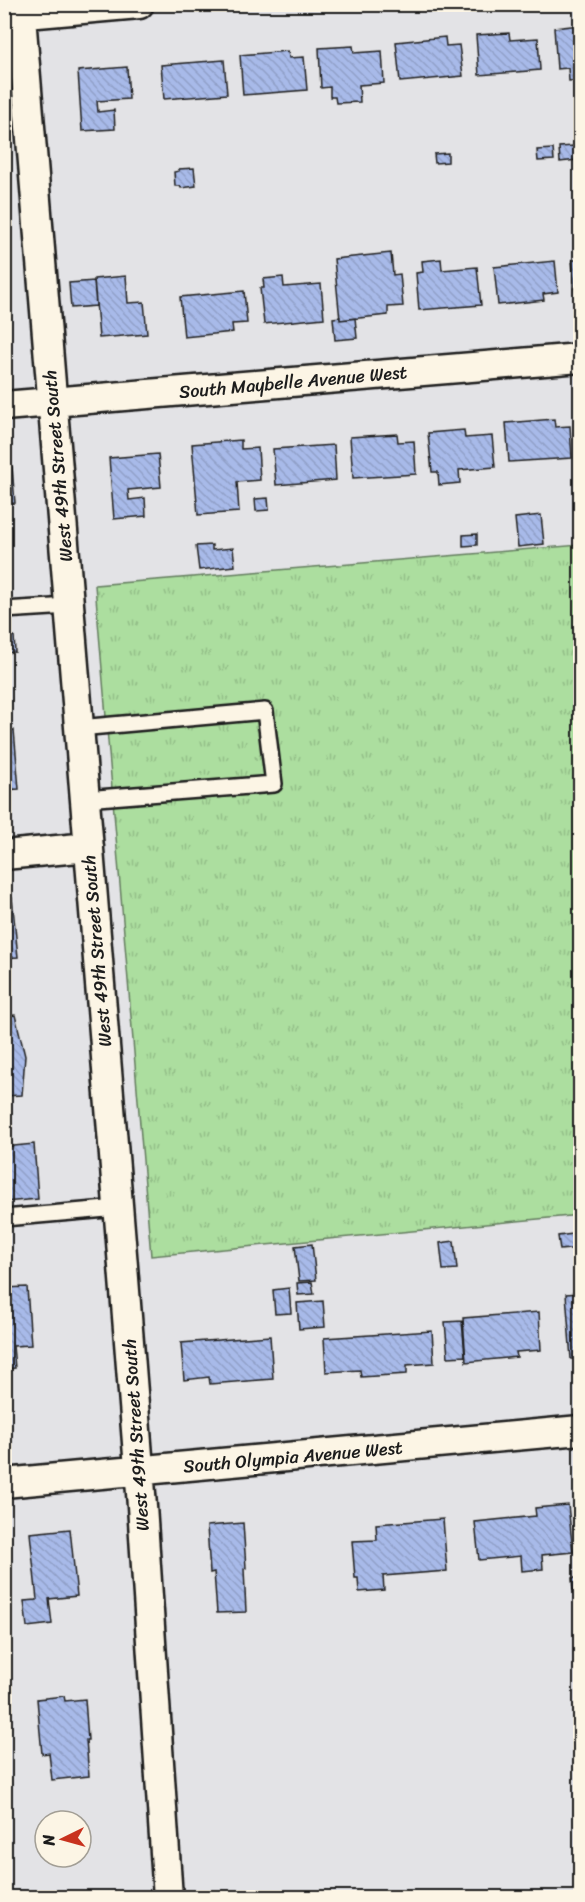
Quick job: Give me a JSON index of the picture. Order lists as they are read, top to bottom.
{
  "streets": {
    "street": ["South Maybelle Avenue West", "West 49th Street South", "South Olympia Avenue West"]
  },
  "crossings": [
    ["South Maybelle Avenue West", "West 49th Street South"],
    ["West 49th Street South", "South Olympia Avenue West"]
  ],
  "north": "left"
}
